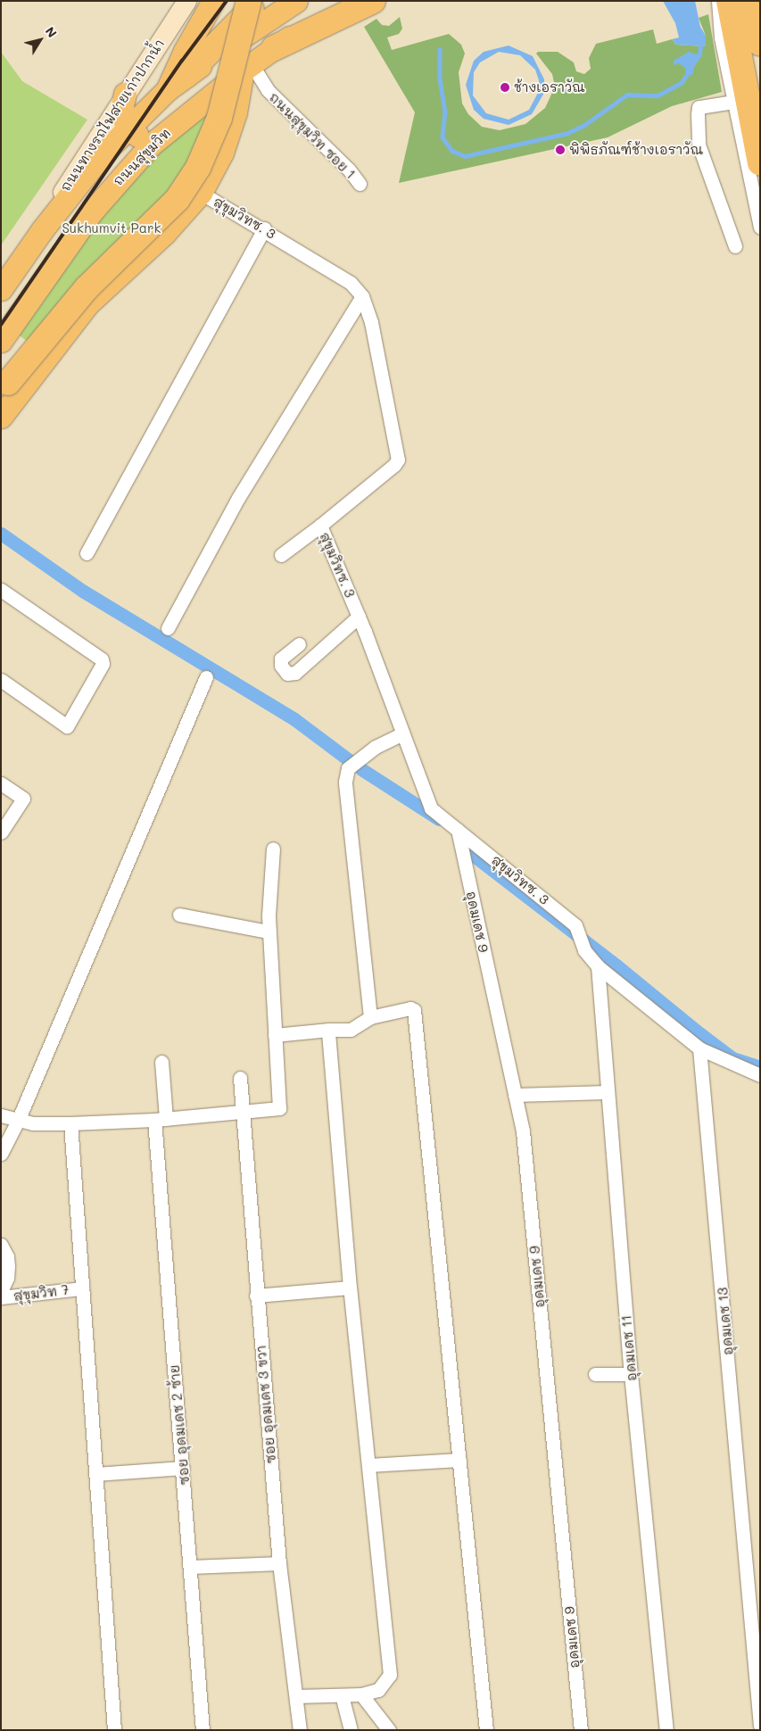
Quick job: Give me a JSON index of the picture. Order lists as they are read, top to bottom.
{
  "streets": {
    "highway": ["ถนนสุขุมวิท"],
    "main road": ["ถนนทางรถไฟสายเก่าปากน้ำ"],
    "street": [
      "ถนนสุขุมวิท ซอย 1",
      "สุขุมวิทซ. 3",
      "อุดมเดช 9",
      "สุขุมวิท 7",
      "อุดมเดช 13",
      "อุดมเดช 11",
      "ซอย อุดมเดช 3 ขวา",
      "ซอย อุดมเดช 2 ซ้าย"
    ]
  },
  "crossings": [
    ["ถนนสุขุมวิท ซอย 1", "ถนนสุขุมวิท"],
    ["สุขุมวิทซ. 3", "อุดมเดช 9"],
    ["สุขุมวิทซ. 3", "อุดมเดช 11"]
  ],
  "parks": ["Sukhumvit Park"],
  "places": ["ช้างเอราวัณ", "พิพิธภัณฑ์ช้างเอราวัณ"],
  "north": "top right"
}
